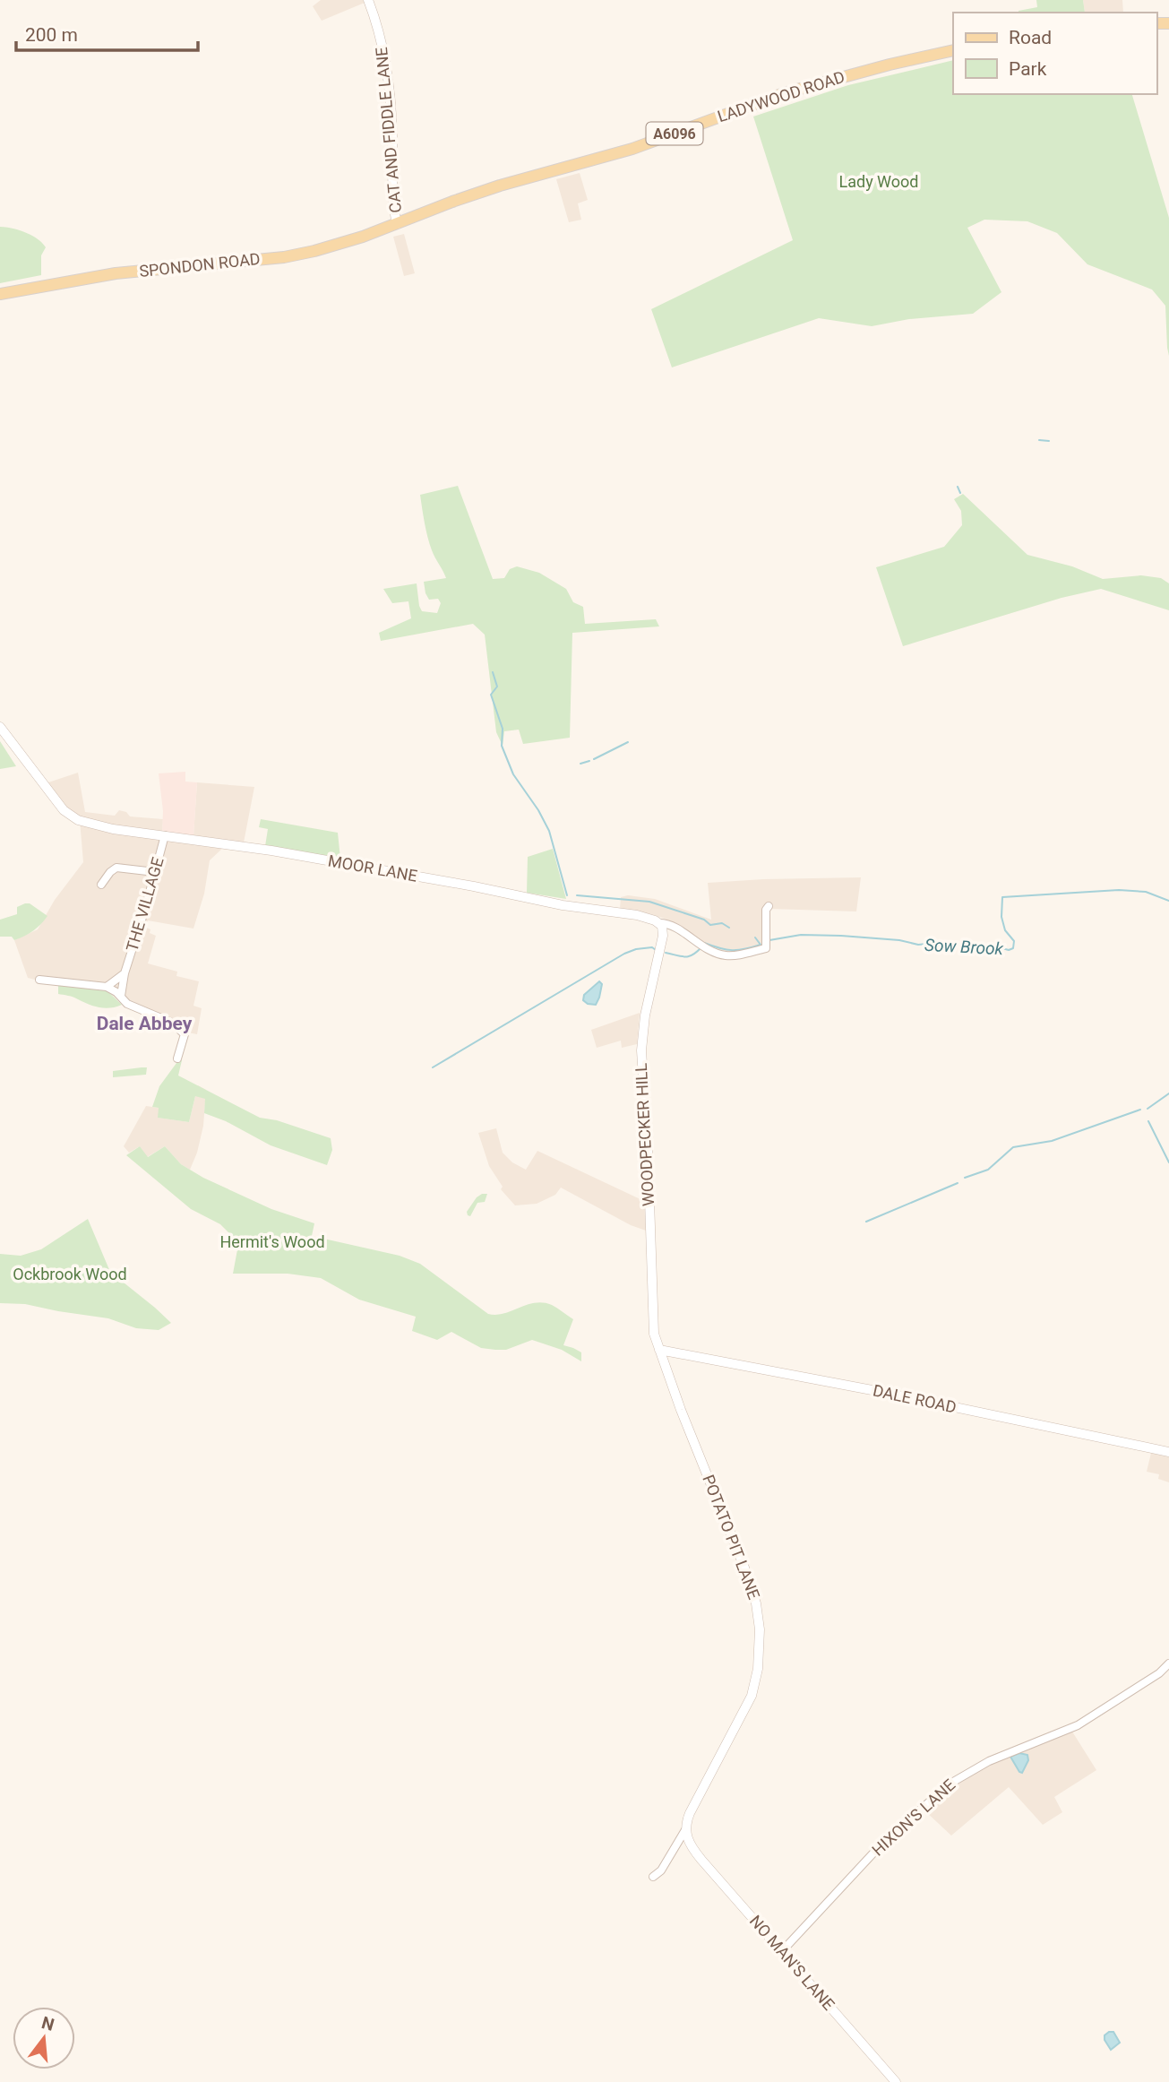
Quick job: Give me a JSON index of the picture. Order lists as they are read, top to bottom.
{
  "streets": {
    "main road": ["LADYWOOD ROAD", "A6096", "SPONDON ROAD"],
    "street": [
      "CAT AND FIDDLE LANE",
      "MOOR LANE",
      "THE VILLAGE",
      "WOODPECKER HILL",
      "DALE ROAD",
      "POTATO PIT LANE",
      "HIXON'S LANE",
      "NO MAN'S LANE"
    ]
  },
  "crossings": [
    ["LADYWOOD ROAD", "CAT AND FIDDLE LANE"],
    ["LADYWOOD ROAD", "SPONDON ROAD"],
    ["CAT AND FIDDLE LANE", "SPONDON ROAD"],
    ["MOOR LANE", "THE VILLAGE"],
    ["MOOR LANE", "WOODPECKER HILL"],
    ["WOODPECKER HILL", "DALE ROAD"],
    ["WOODPECKER HILL", "POTATO PIT LANE"],
    ["DALE ROAD", "POTATO PIT LANE"],
    ["HIXON'S LANE", "NO MAN'S LANE"]
  ],
  "districts": ["Dale Abbey"],
  "water": ["Sow Brook"],
  "parks": ["Lady Wood", "Hermit's Wood", "Ockbrook Wood"],
  "legend": ["Road", "Park"],
  "scale_bar": "200 m",
  "north": "top"
}
